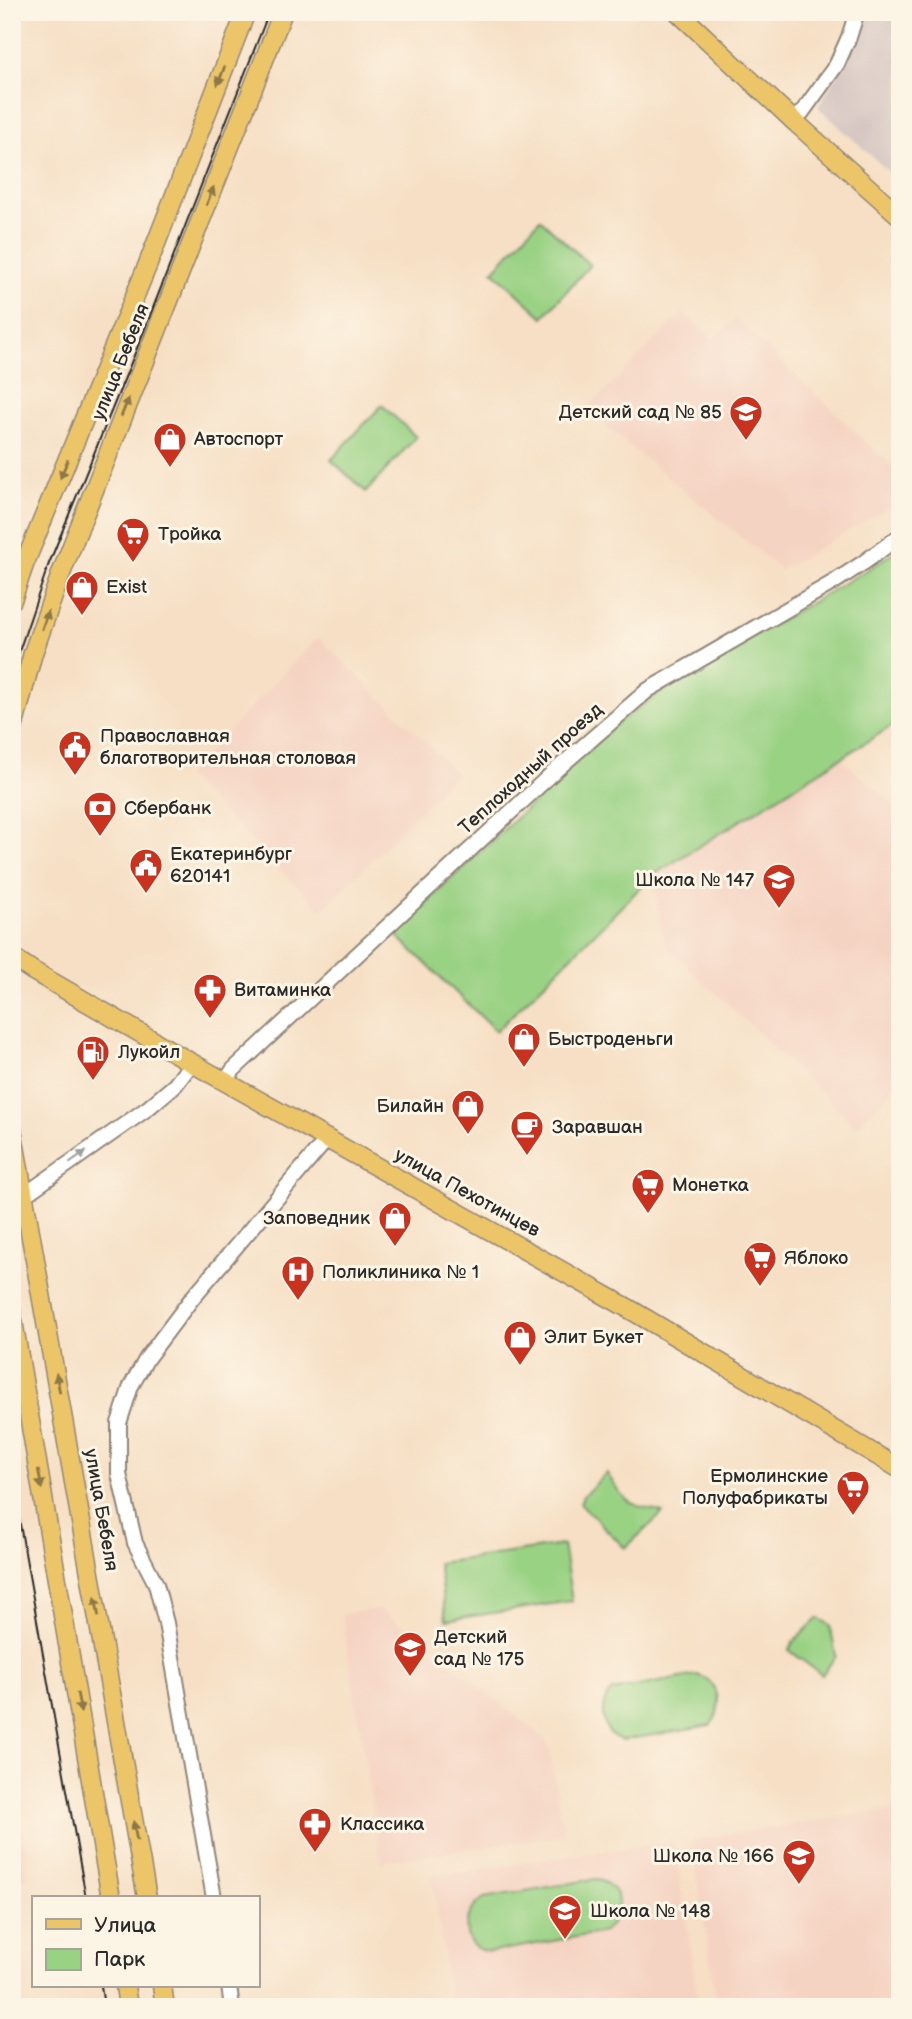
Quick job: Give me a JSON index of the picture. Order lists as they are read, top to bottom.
{
  "streets": {
    "main road": ["улица Бебеля", "улица Пехотинцев"],
    "street": ["Теплоходный проезд"]
  },
  "crossings": [
    ["Теплоходный проезд", "улица Пехотинцев"]
  ],
  "places": {
    "school or university": [
      "Детский сад № 85",
      "Школа № 147",
      "Детский сад № 175",
      "Школа № 166",
      "Школа № 148"
    ],
    "shop": [
      "Автоспорт",
      "Exist",
      "Быстроденьги",
      "Билайн",
      "Заповедник",
      "Элит Букет"
    ],
    "supermarket": [
      "Тройка",
      "Монетка",
      "Яблоко",
      "Ермолинские Полуфабрикаты"
    ],
    "public building": ["Православная благотворительная столовая", "Екатеринбург 620141"],
    "bank": ["Сбербанк"],
    "pharmacy": ["Витаминка", "Классика"],
    "fuel station": ["Лукойл"],
    "cafe": ["Заравшан"],
    "hospital": ["Поликлиника № 1"]
  },
  "legend": ["Улица", "Парк"]
}
